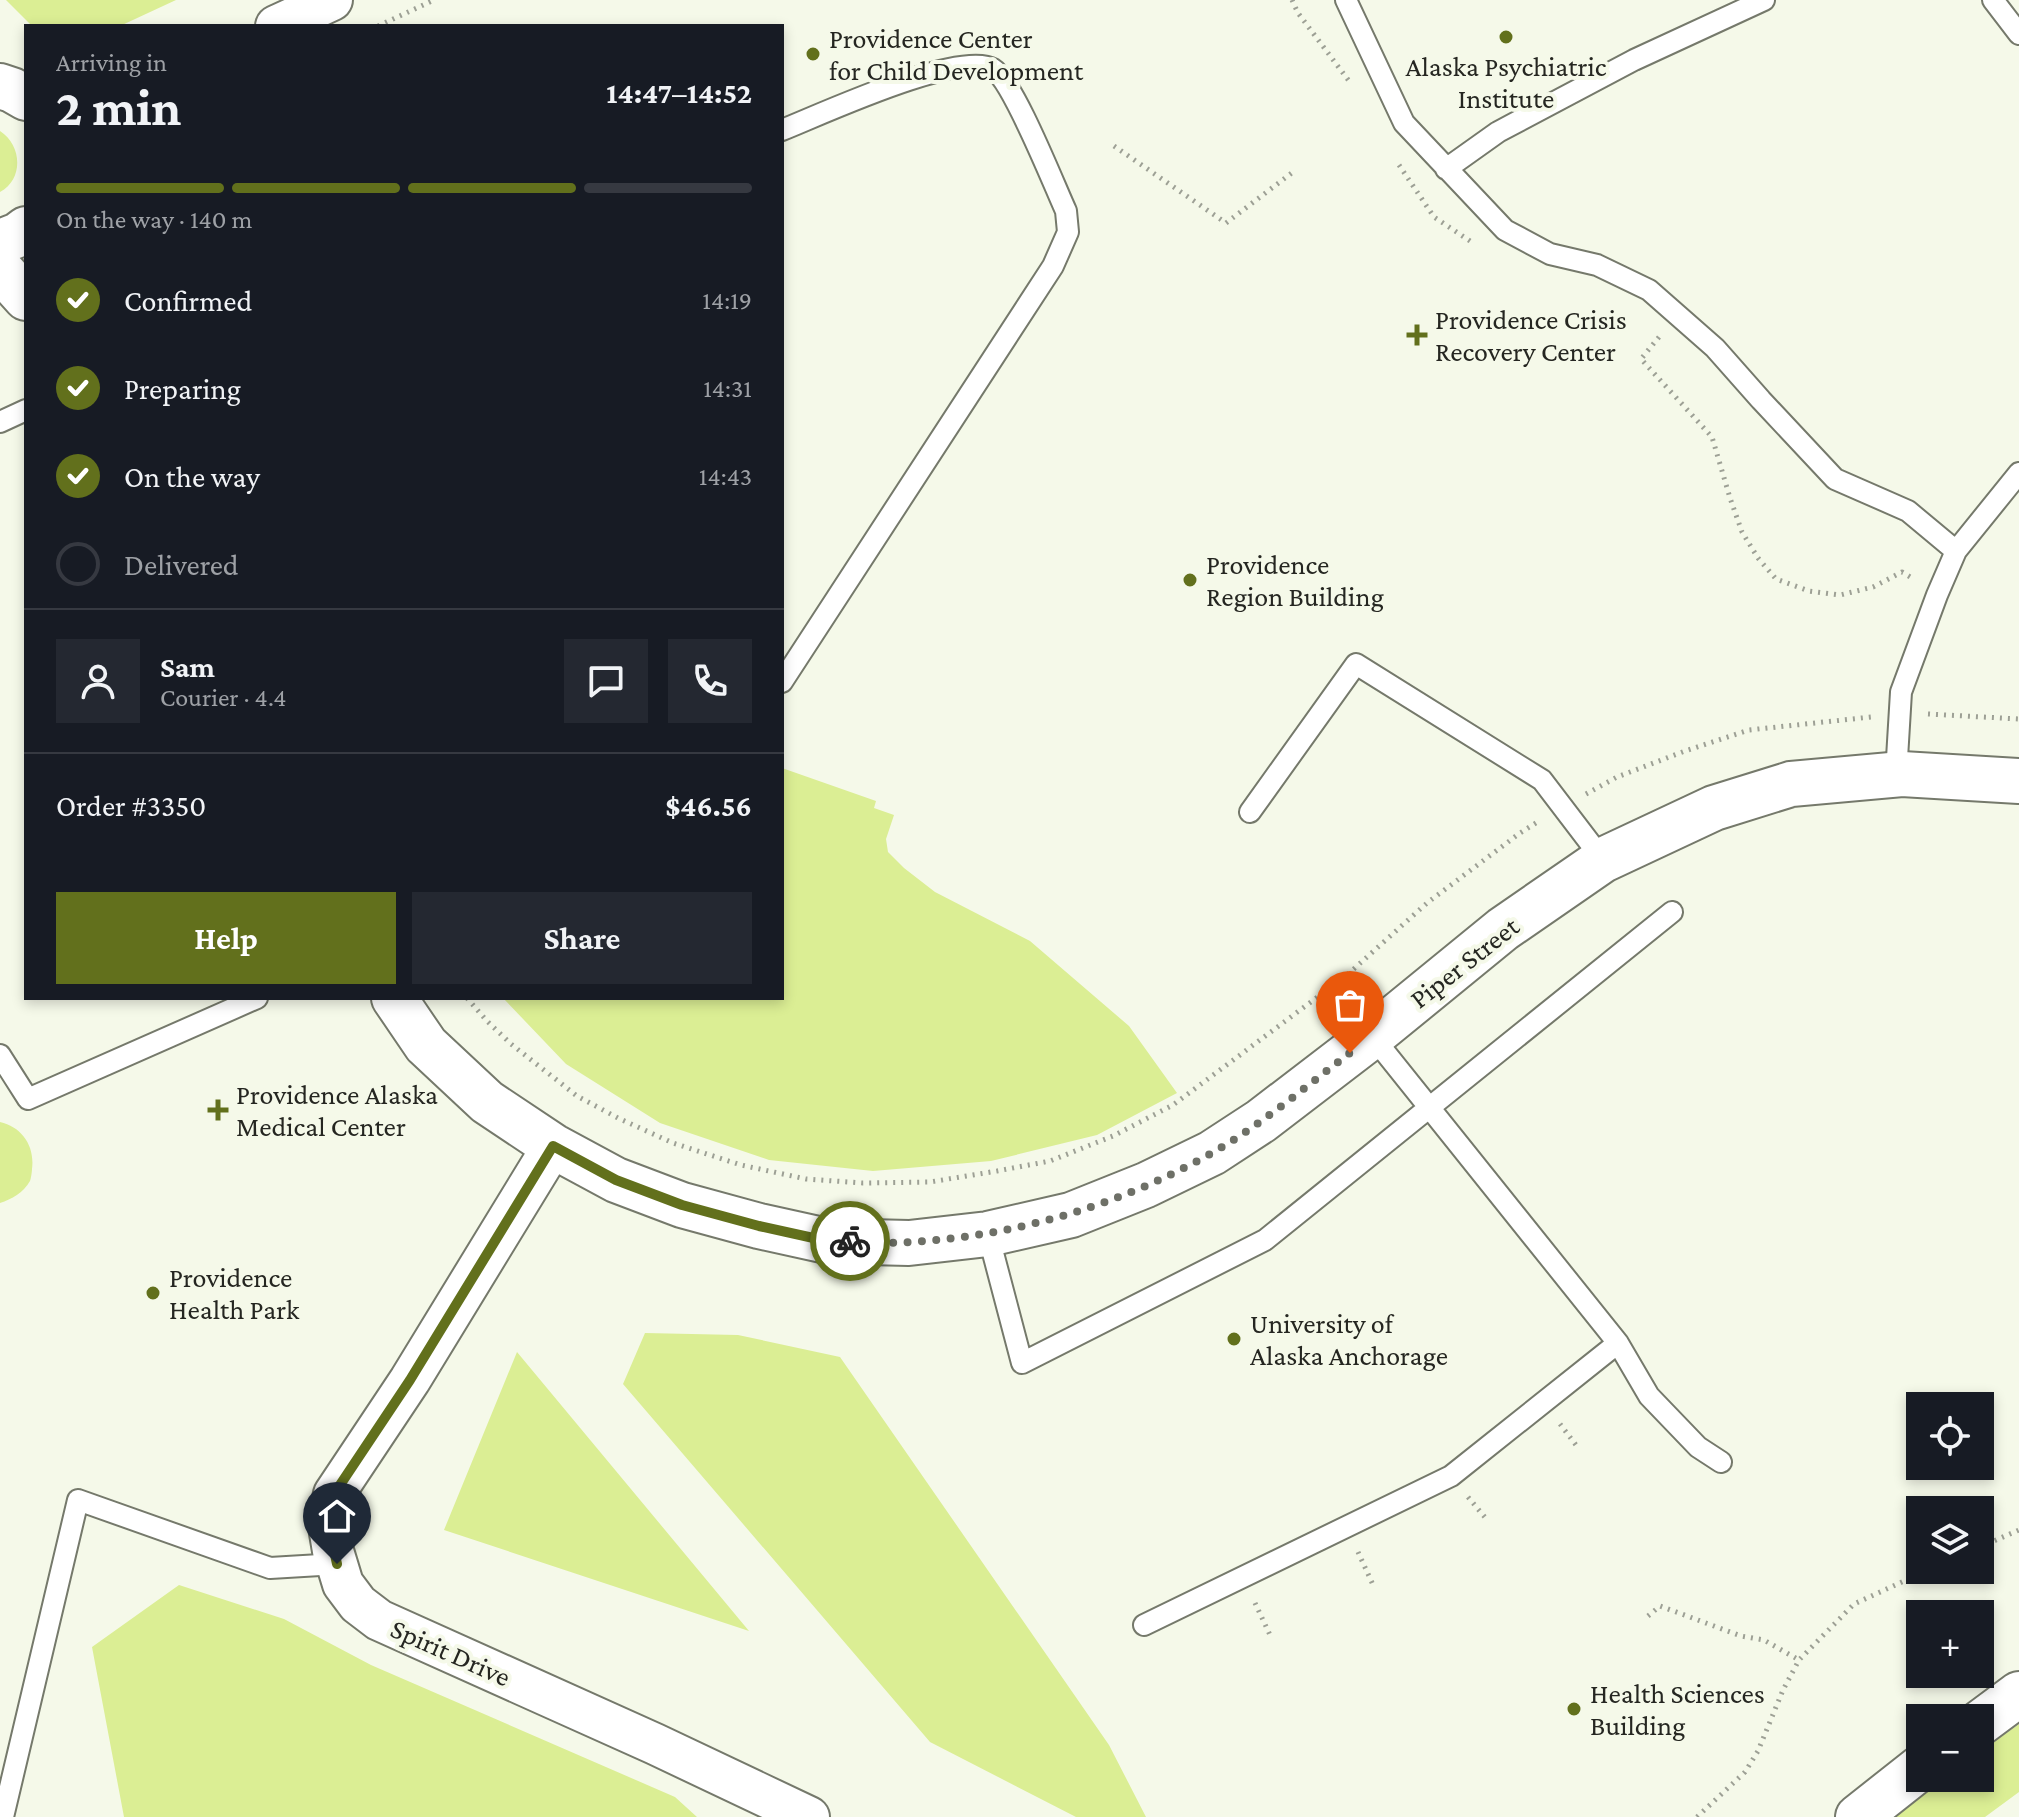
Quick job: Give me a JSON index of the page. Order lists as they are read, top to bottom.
{
  "streets": {
    "street": ["Piper Street", "Spirit Drive"]
  },
  "crossings": [
    ["Piper Street", "Spirit Drive"]
  ],
  "places": {
    "other": [
      "Alaska Psychiatric Institute",
      "Providence Center for Child Development",
      "Providence Region Building",
      "Providence Health Park",
      "University of Alaska Anchorage",
      "Health Sciences Building"
    ],
    "health": ["Providence Crisis Recovery Center", "Providence Alaska Medical Center"]
  },
  "page": {
    "heading": ["2 min", "Arriving in", "14:47–14:52"],
    "panel": [
      "Sam",
      "Courier · 4.4",
      "Order #3350",
      "$46.56"
    ],
    "bar": "On the way · 140 m",
    "list": [
      ["Confirmed", "14:19"],
      ["Preparing", "14:31"],
      ["On the way", "14:43"],
      "Delivered"
    ],
    "buttons": ["Help", "Share"],
    "map_buttons": ["+", "−"]
  }
}
